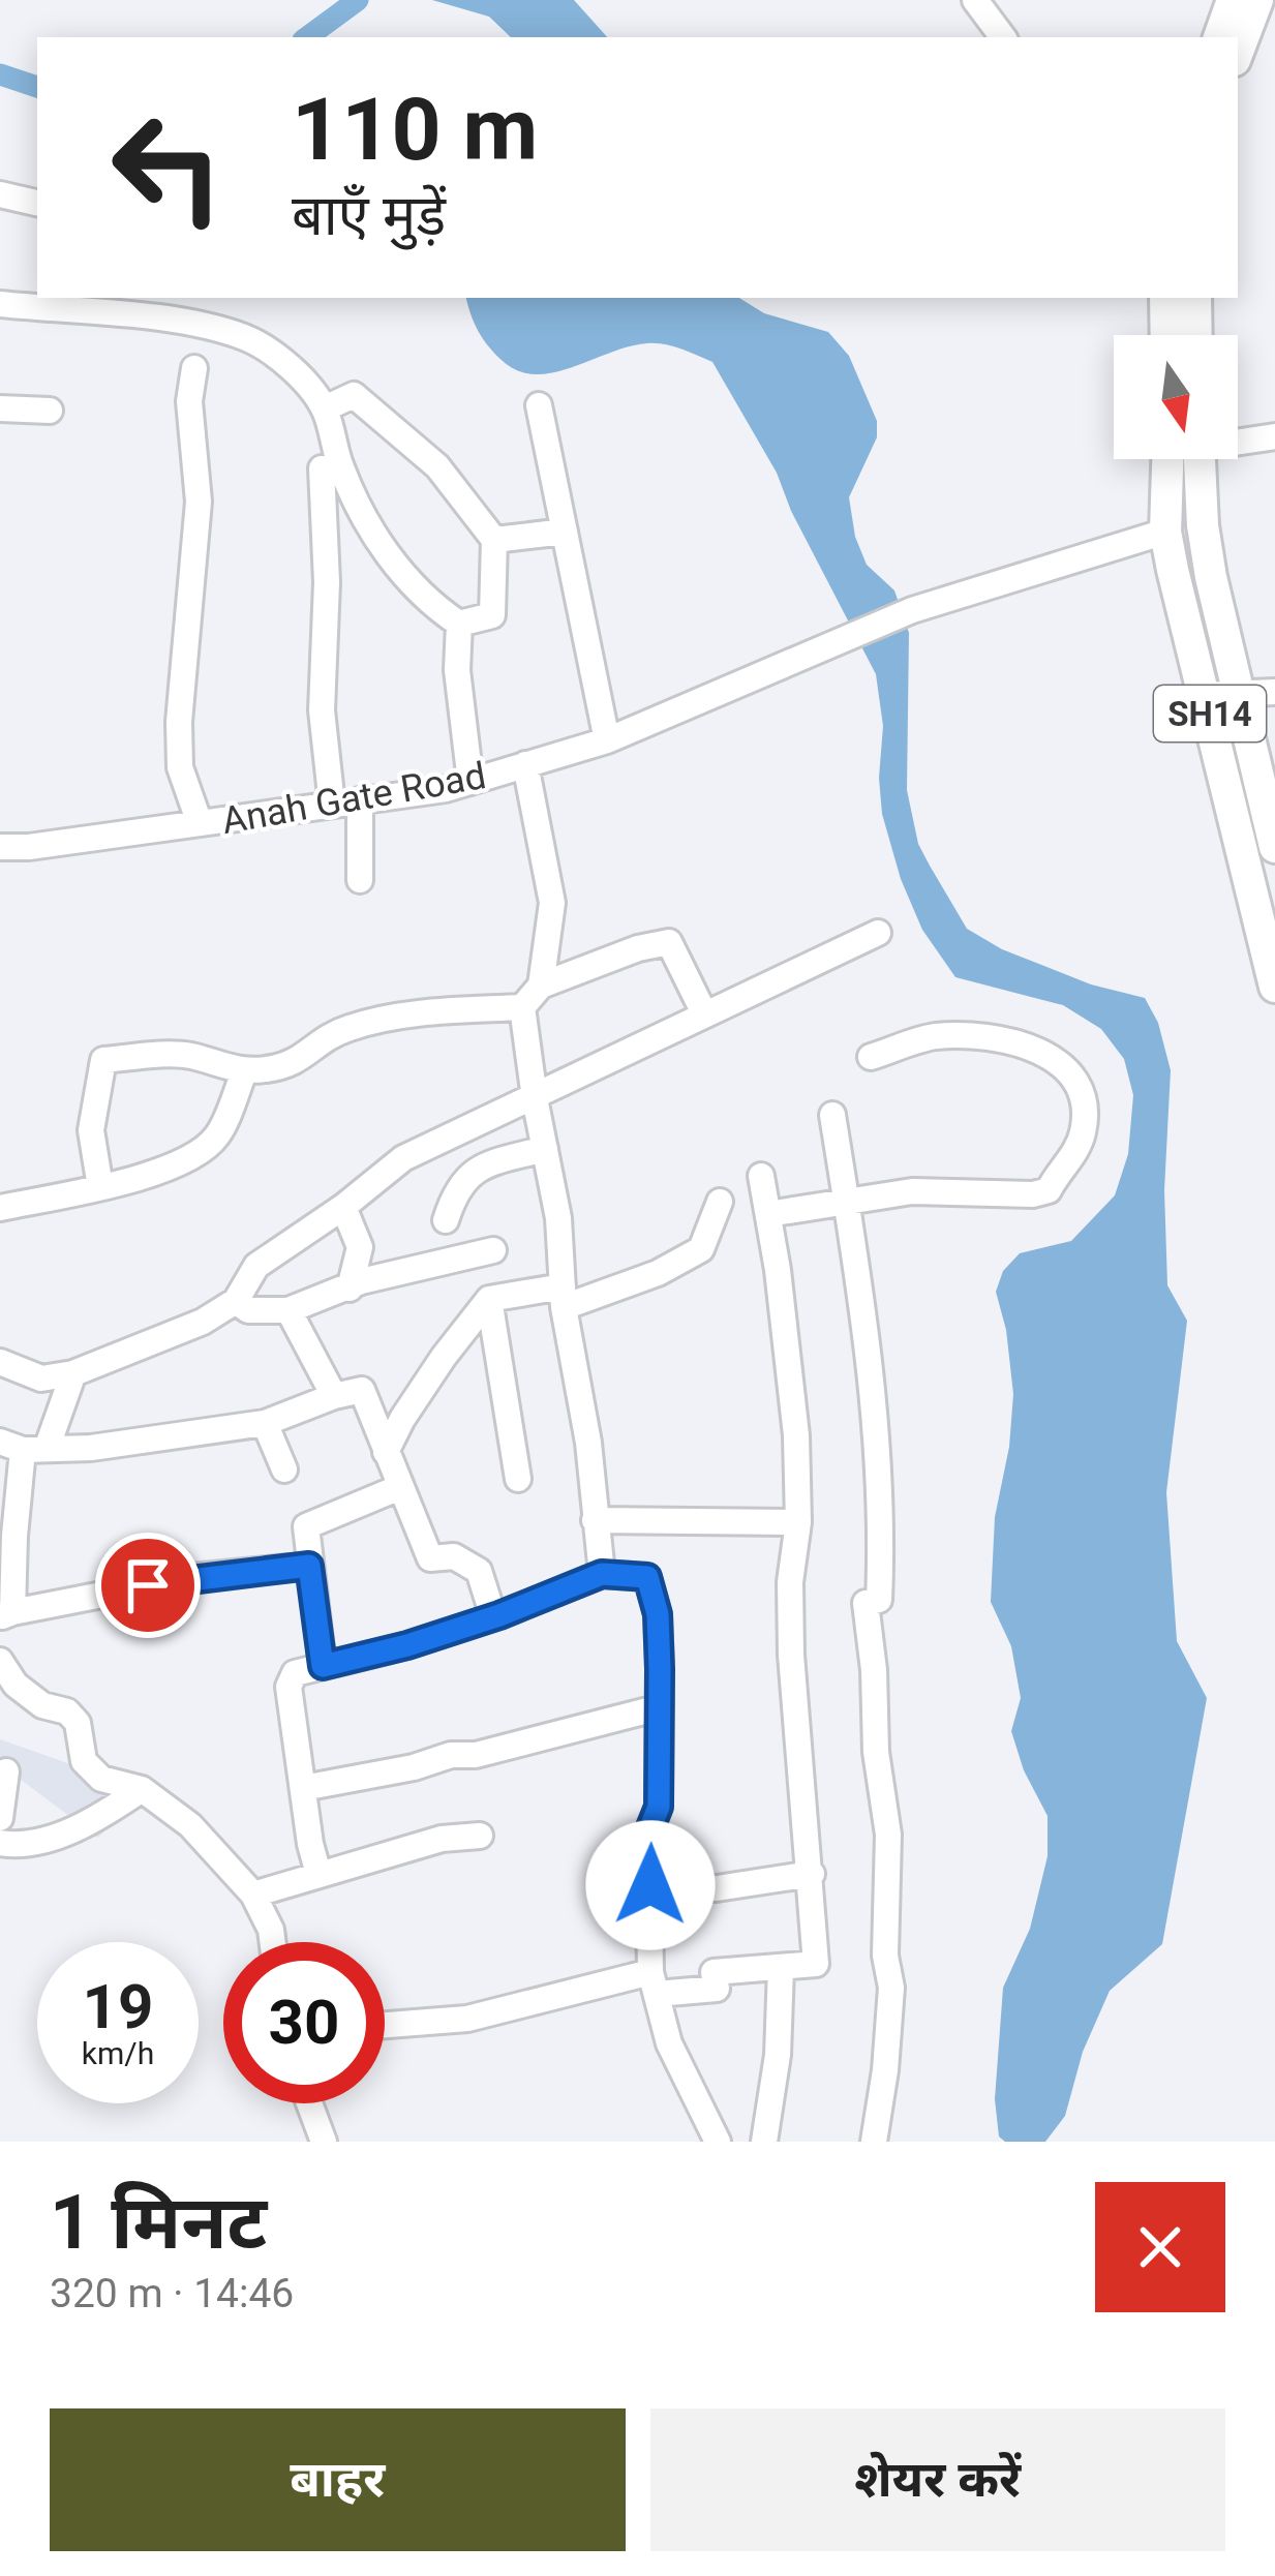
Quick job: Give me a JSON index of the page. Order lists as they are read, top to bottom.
{
  "streets": {
    "main road": ["SH14"],
    "street": ["Anah Gate Road"]
  },
  "crossings": [
    ["SH14", "Anah Gate Road"]
  ],
  "north": "bottom",
  "page": {
    "turn": ["110 m", "बाएँ मुड़ें"],
    "speed": "19 km/h",
    "limit": "30",
    "heading": ["1 मिनट", "320 m · 14:46"],
    "buttons": ["बाहर", "शेयर करें"]
  }
}
